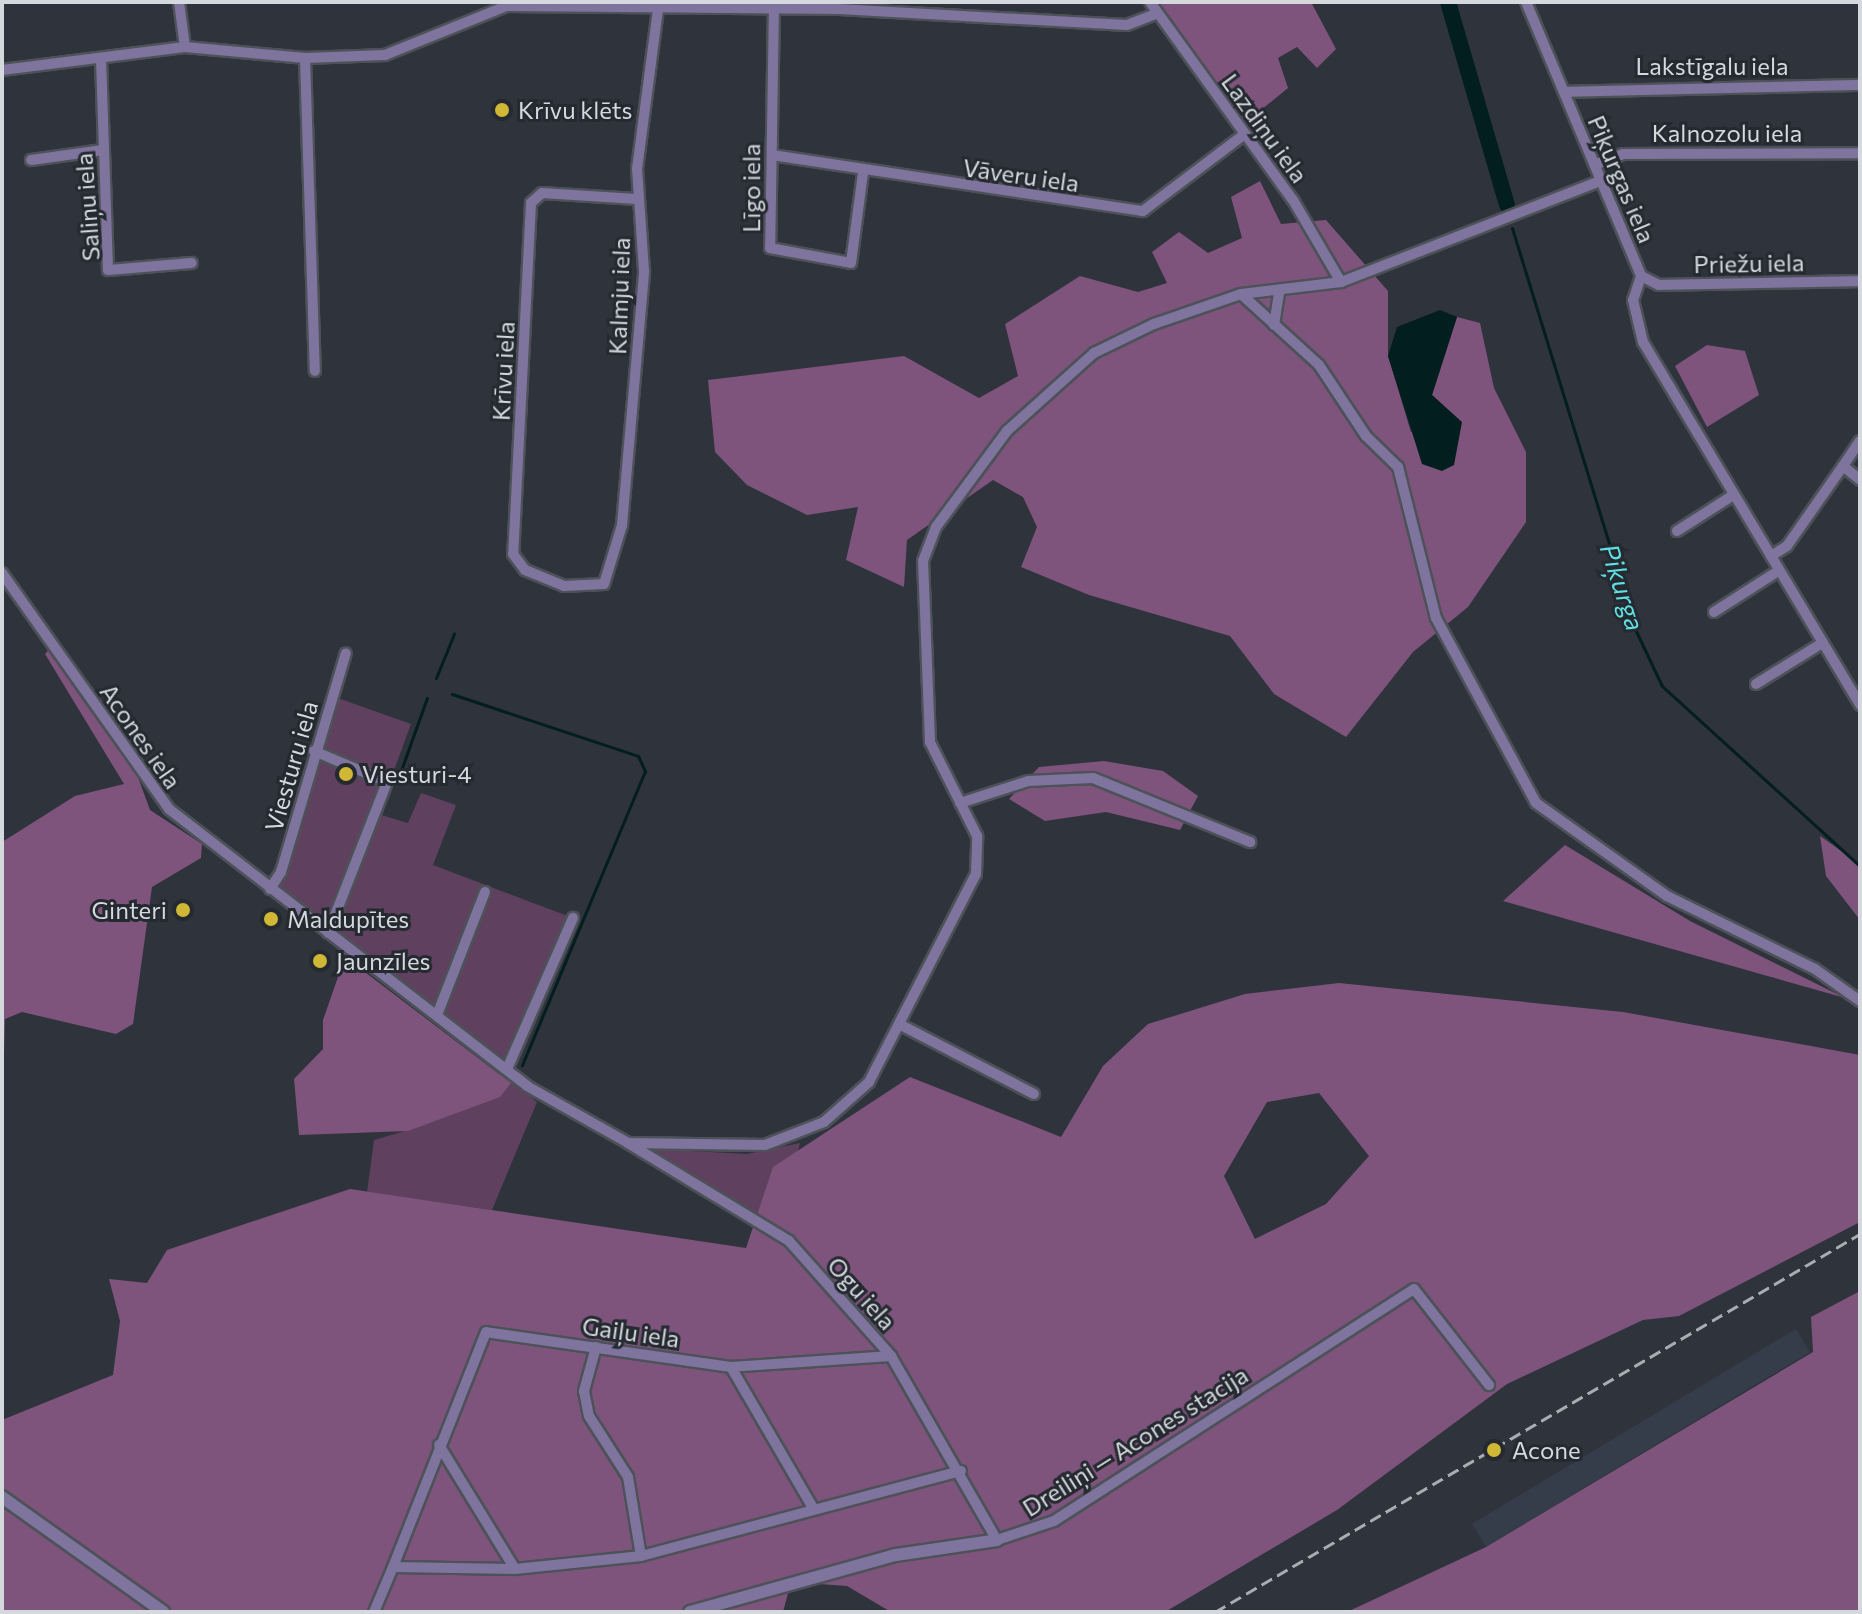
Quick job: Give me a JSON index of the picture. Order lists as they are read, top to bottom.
{
  "streets": {
    "street": [
      "Lakstīgalu iela",
      "Lazdiņu iela",
      "Kalnozolu iela",
      "Vāveru iela",
      "Piķurgas iela",
      "Līgo iela",
      "Saliņu iela",
      "Priežu iela",
      "Kalmju iela",
      "Krīvu iela",
      "Acones iela",
      "Viesturu iela",
      "Ogu iela",
      "Gaiļu iela",
      "Dreiliņi — Acones stacija"
    ]
  },
  "crossings": [
    ["Lakstīgalu iela", "Piķurgas iela"],
    ["Lazdiņu iela", "Vāveru iela"],
    ["Kalnozolu iela", "Piķurgas iela"],
    ["Vāveru iela", "Līgo iela"],
    ["Piķurgas iela", "Priežu iela"],
    ["Kalmju iela", "Krīvu iela"],
    ["Acones iela", "Viesturu iela"],
    ["Acones iela", "Ogu iela"],
    ["Ogu iela", "Gaiļu iela"],
    ["Ogu iela", "Dreiliņi — Acones stacija"]
  ],
  "water": ["Piķurga"],
  "places": [
    "Krīvu klēts",
    "Viesturi-4",
    "Ginteri",
    "Maldupītes",
    "Jaunzīles",
    "Acone"
  ]
}
